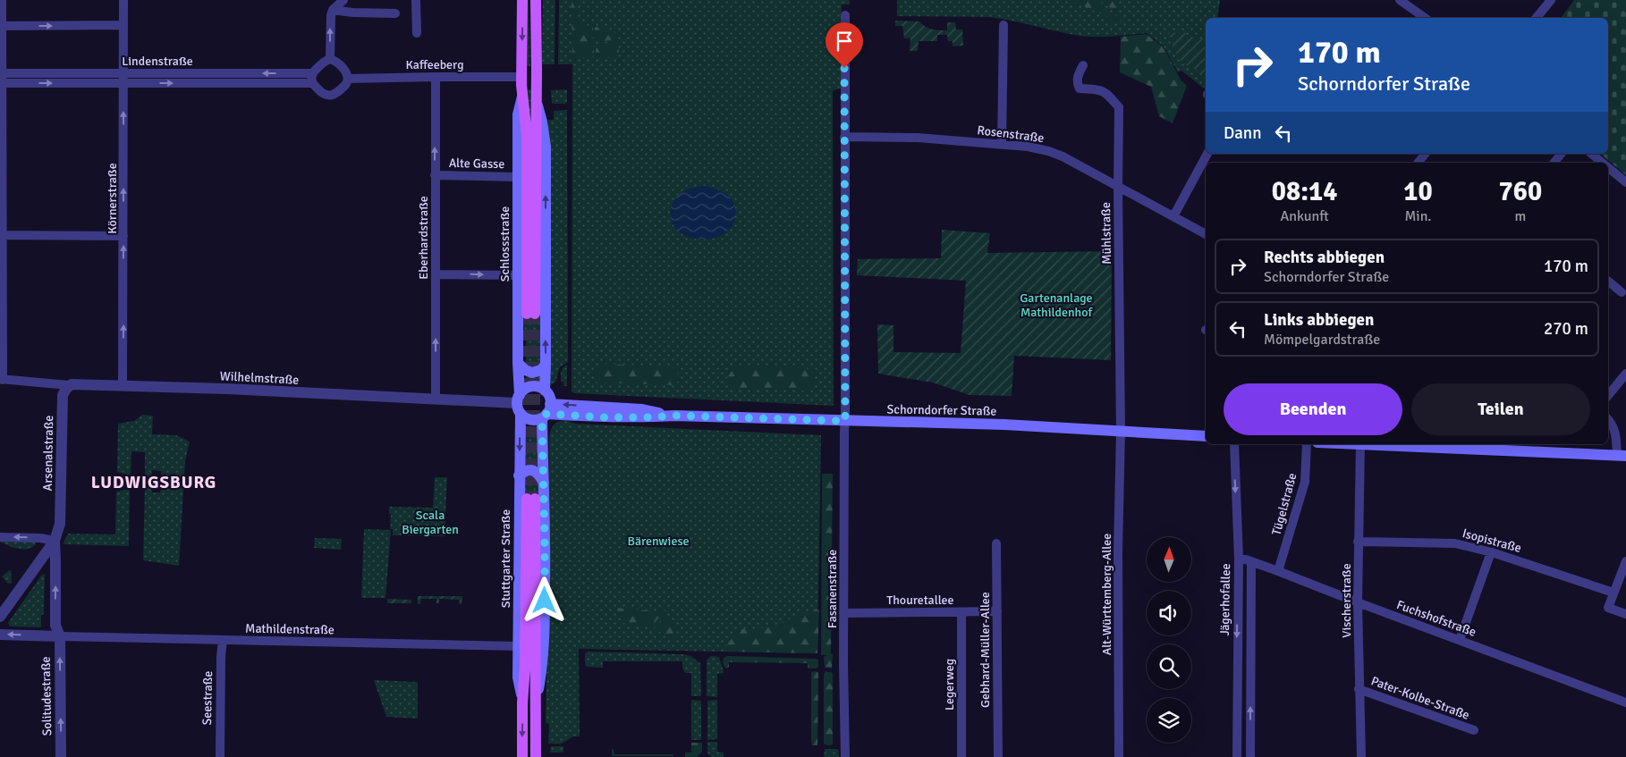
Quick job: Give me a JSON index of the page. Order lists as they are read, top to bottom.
{
  "streets": {
    "main road": ["Schlossstraße", "Schorndorfer Straße", "Stuttgarter Straße"],
    "street": [
      "Lindenstraße",
      "Kaffeeberg",
      "Rosenstraße",
      "Alte Gasse",
      "Körnerstraße",
      "Mühlstraße",
      "Eberhardstraße",
      "Wilhelmstraße",
      "Arsenalstraße",
      "Tügelstraße",
      "Isopistraße",
      "Fasanenstraße",
      "Alt-Württemberg-Allee",
      "Thouretallee",
      "Jägerhofallee",
      "Vischerstraße",
      "Fuchshofstraße",
      "Mathildenstraße",
      "Gebhard-Müller-Allee",
      "Legerweg",
      "Solitudestraße",
      "Seestraße",
      "Pater-Kolbe-Straße"
    ]
  },
  "crossings": [
    ["Lindenstraße", "Kaffeeberg"],
    ["Lindenstraße", "Körnerstraße"],
    ["Kaffeeberg", "Eberhardstraße"],
    ["Kaffeeberg", "Schlossstraße"],
    ["Rosenstraße", "Mühlstraße"],
    ["Rosenstraße", "Fasanenstraße"],
    ["Alte Gasse", "Eberhardstraße"],
    ["Alte Gasse", "Schlossstraße"],
    ["Körnerstraße", "Wilhelmstraße"],
    ["Mühlstraße", "Schorndorfer Straße"],
    ["Mühlstraße", "Alt-Württemberg-Allee"],
    ["Eberhardstraße", "Wilhelmstraße"],
    ["Schlossstraße", "Wilhelmstraße"],
    ["Schlossstraße", "Schorndorfer Straße"],
    ["Schlossstraße", "Stuttgarter Straße"],
    ["Wilhelmstraße", "Schorndorfer Straße"],
    ["Wilhelmstraße", "Arsenalstraße"],
    ["Wilhelmstraße", "Stuttgarter Straße"],
    ["Schorndorfer Straße", "Stuttgarter Straße"],
    ["Schorndorfer Straße", "Fasanenstraße"],
    ["Schorndorfer Straße", "Alt-Württemberg-Allee"],
    ["Arsenalstraße", "Solitudestraße"],
    ["Tügelstraße", "Fuchshofstraße"],
    ["Isopistraße", "Vischerstraße"],
    ["Stuttgarter Straße", "Mathildenstraße"],
    ["Fasanenstraße", "Thouretallee"],
    ["Thouretallee", "Gebhard-Müller-Allee"],
    ["Thouretallee", "Legerweg"],
    ["Jägerhofallee", "Fuchshofstraße"],
    ["Vischerstraße", "Fuchshofstraße"],
    ["Vischerstraße", "Pater-Kolbe-Straße"],
    ["Mathildenstraße", "Solitudestraße"],
    ["Mathildenstraße", "Seestraße"]
  ],
  "one_way": ["Körnerstraße", "Eberhardstraße", "Solitudestraße"],
  "districts": ["LUDWIGSBURG"],
  "parks": ["Gartenanlage Mathildenhof", "Scala Biergarten", "Bärenwiese"],
  "north": "top",
  "page": {
    "turn": ["170 m", "Schorndorfer Straße"],
    "then": "Dann",
    "eta": [
      "08:14",
      "Ankunft",
      "10",
      "Min.",
      "760",
      "m"
    ],
    "list": [
      {
        "name": "Rechts abbiegen",
        "note": "Schorndorfer Straße",
        "value": "170 m"
      },
      {
        "name": "Links abbiegen",
        "note": "Mömpelgardstraße",
        "value": "270 m"
      }
    ],
    "buttons": ["Beenden", "Teilen"]
  }
}
